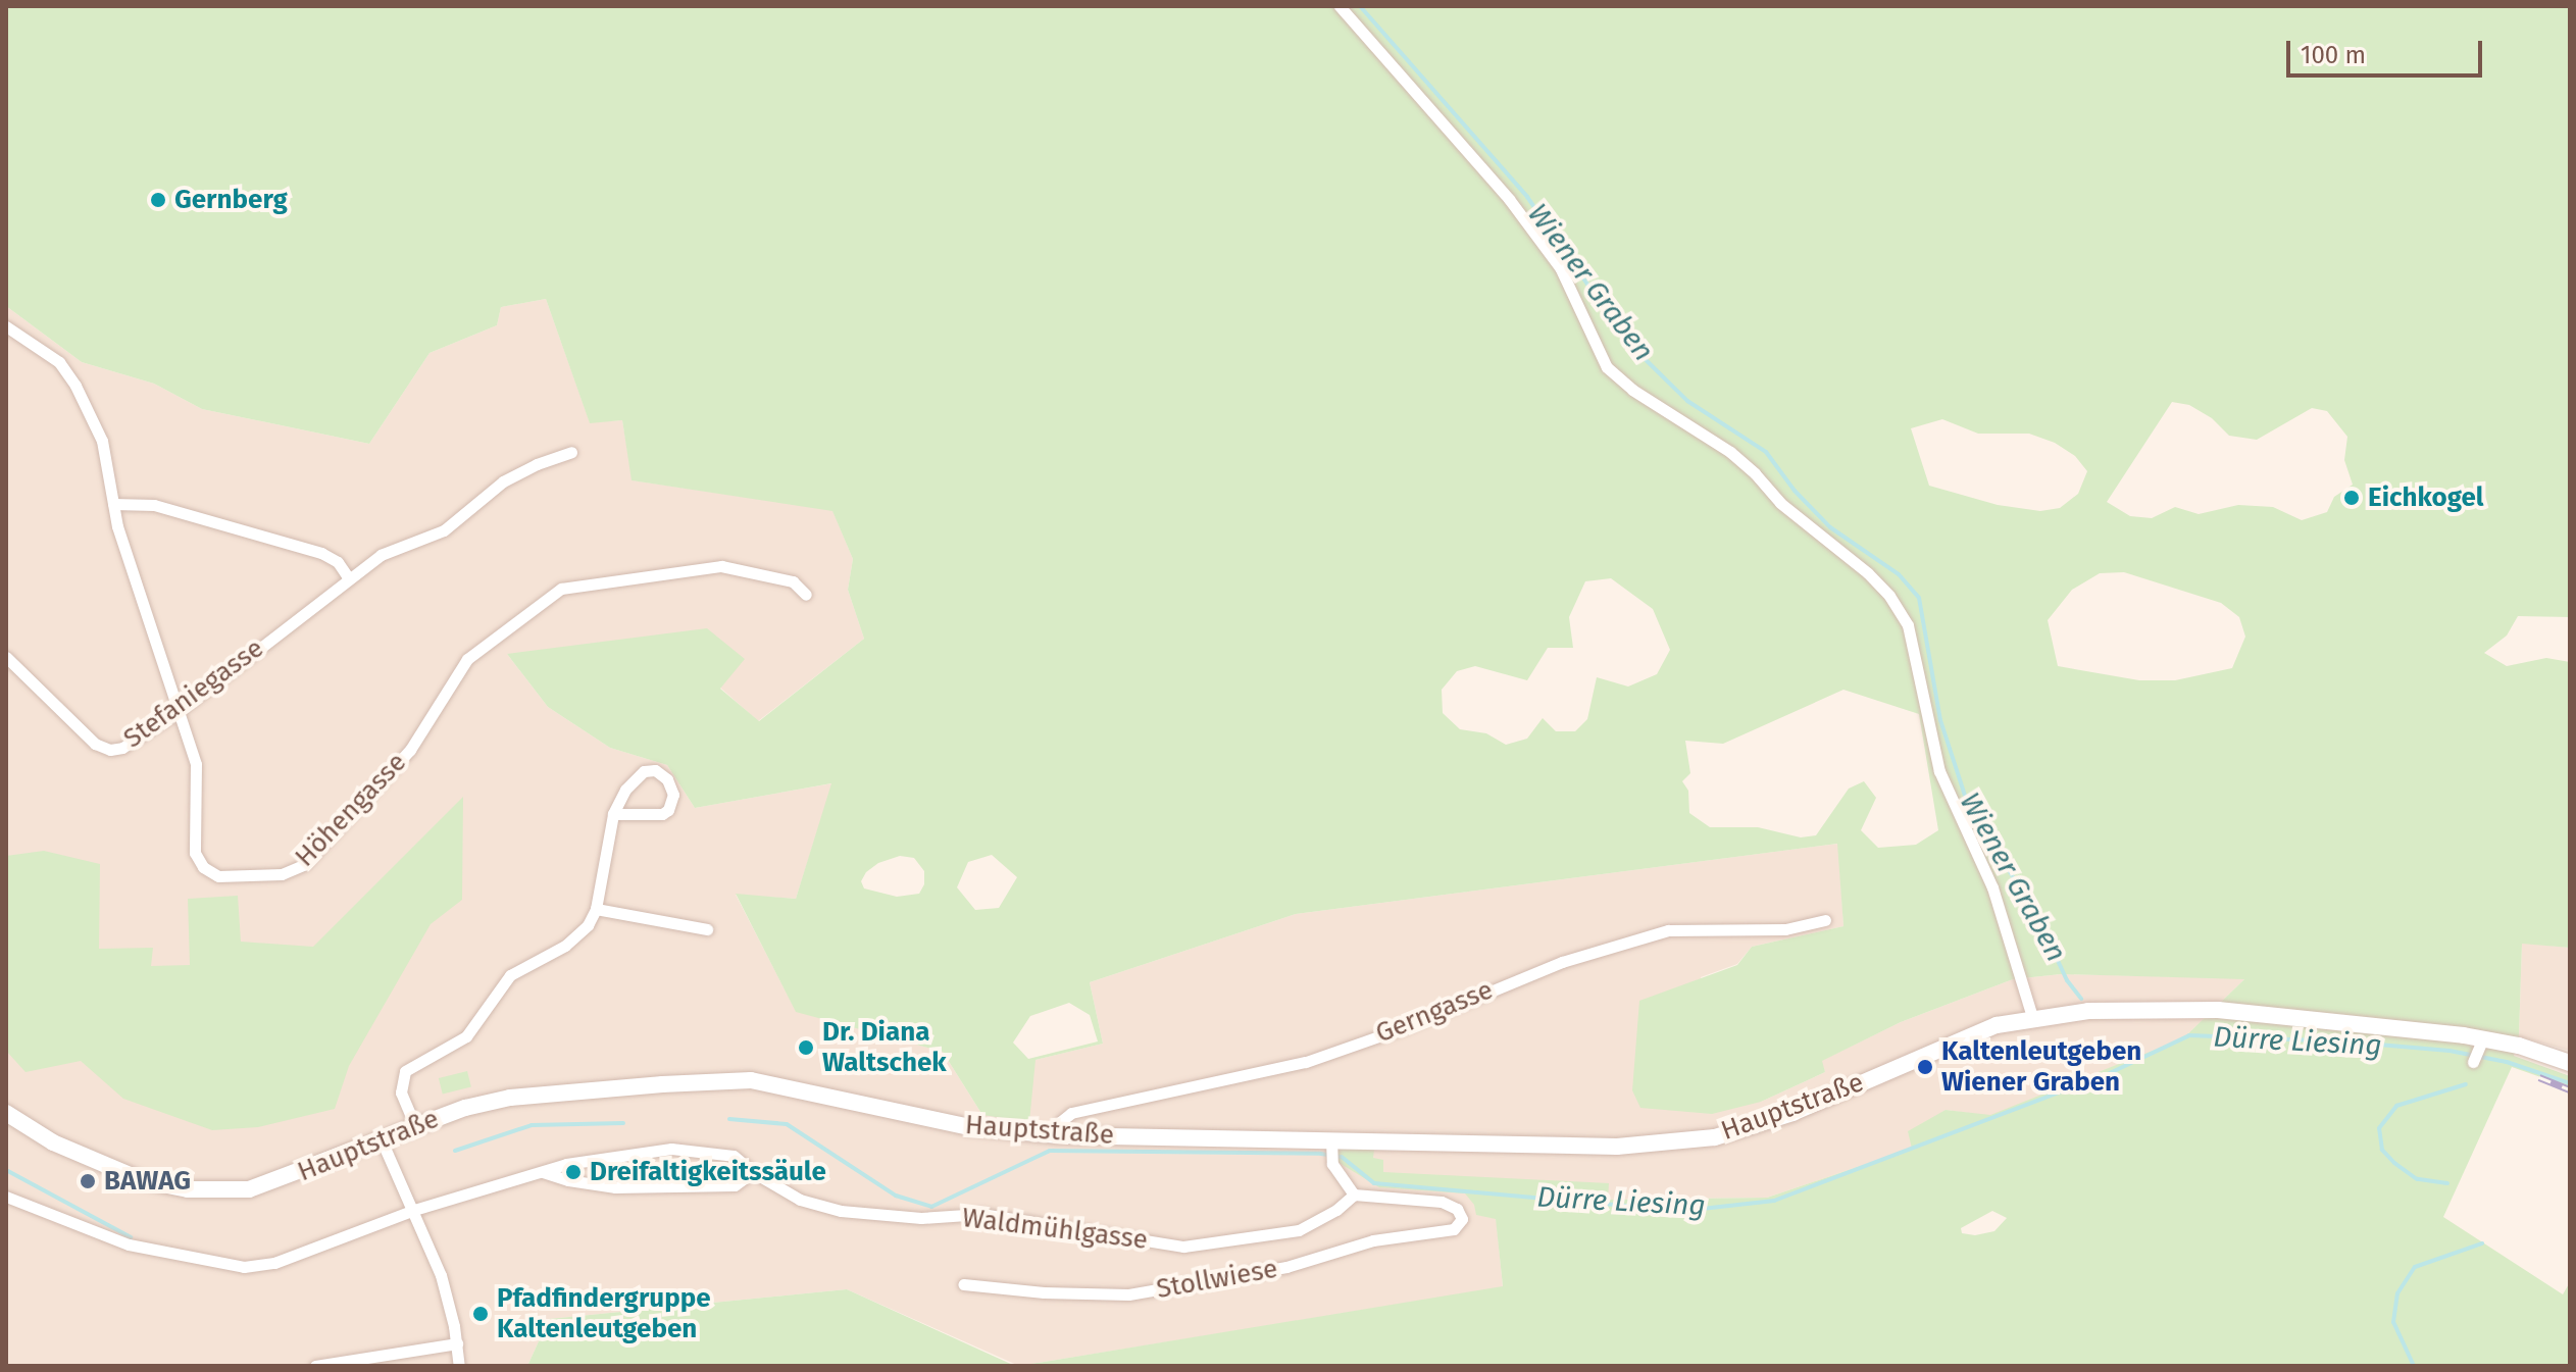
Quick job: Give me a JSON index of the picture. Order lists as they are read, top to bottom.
{
  "streets": {
    "main road": ["Hauptstraße"],
    "street": [
      "Stefaniegasse",
      "Höhengasse",
      "Gerngasse",
      "Waldmühlgasse",
      "Stollwiese"
    ]
  },
  "crossings": [
    ["Stefaniegasse", "Höhengasse"],
    ["Gerngasse", "Hauptstraße"],
    ["Waldmühlgasse", "Stollwiese"]
  ],
  "water": ["Wiener Graben", "Dürre Liesing"],
  "places": [
    "Gernberg",
    "Eichkogel",
    "Dr. Diana Waltschek",
    "Kaltenleutgeben Wiener Graben",
    "Dreifaltigkeitssäule",
    "BAWAG",
    "Pfadfindergruppe Kaltenleutgeben"
  ],
  "scale_bar": "100 m"
}
